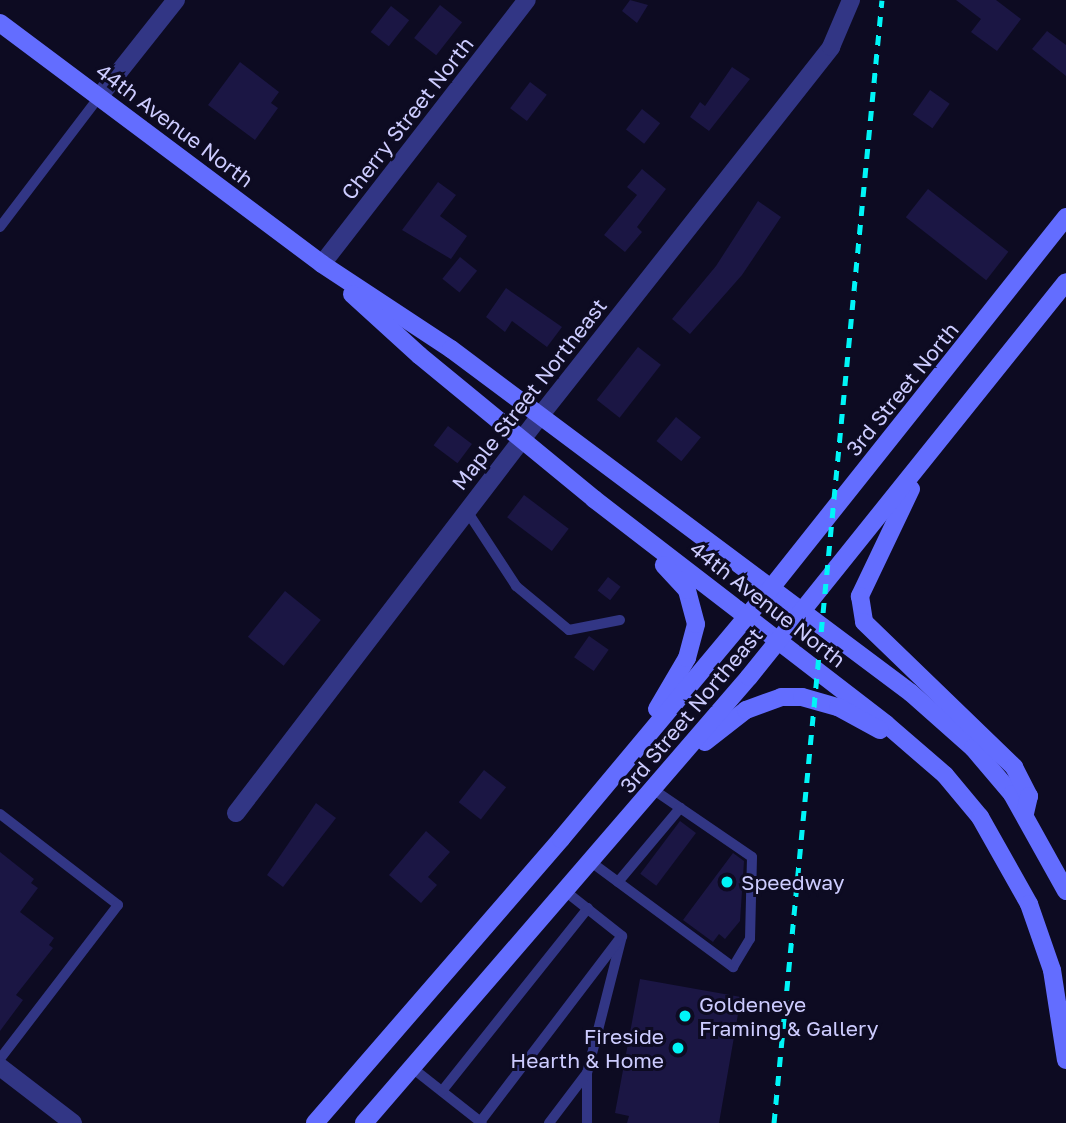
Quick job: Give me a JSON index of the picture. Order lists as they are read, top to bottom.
{
  "streets": {
    "main road": ["44th Avenue North", "3rd Street North", "3rd Street Northeast"],
    "street": ["Cherry Street North", "Maple Street Northeast"]
  },
  "crossings": [
    ["Cherry Street North", "44th Avenue North"],
    ["44th Avenue North", "3rd Street North"],
    ["44th Avenue North", "Maple Street Northeast"],
    ["44th Avenue North", "3rd Street Northeast"],
    ["3rd Street North", "3rd Street Northeast"]
  ],
  "places": ["Speedway", "Goldeneye Framing & Gallery", "Fireside Hearth & Home"]
}
